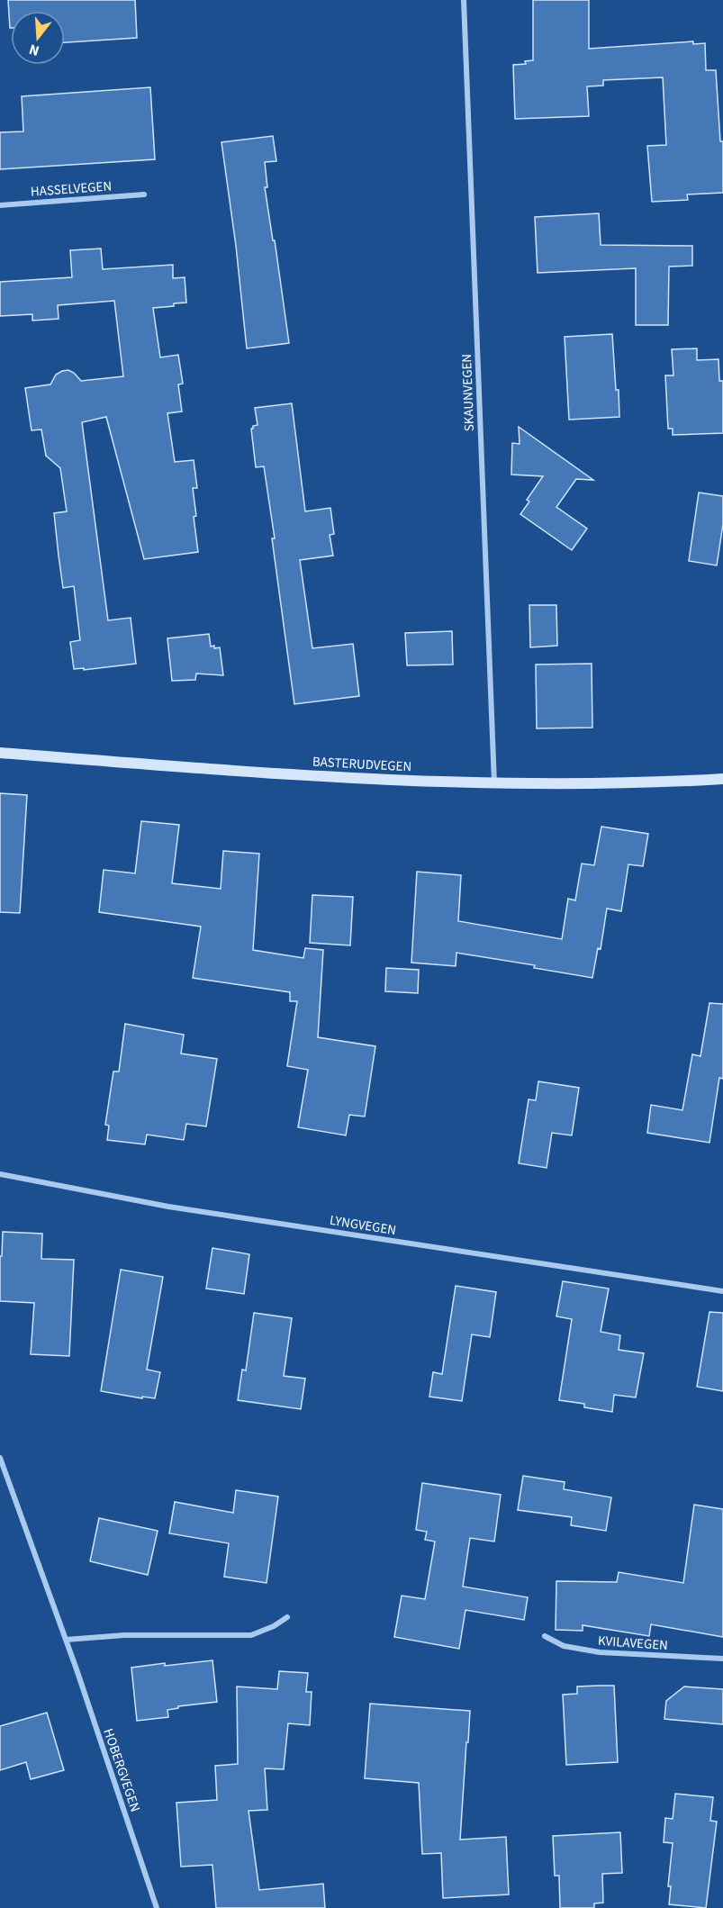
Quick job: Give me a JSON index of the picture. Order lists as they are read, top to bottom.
{
  "streets": {
    "main road": ["BASTERUDVEGEN"],
    "street": [
      "HASSELVEGEN",
      "SKAUNVEGEN",
      "LYNGVEGEN",
      "KVILAVEGEN",
      "HOBERGVEGEN"
    ]
  },
  "crossings": [
    ["SKAUNVEGEN", "BASTERUDVEGEN"]
  ],
  "north": "bottom"
}
